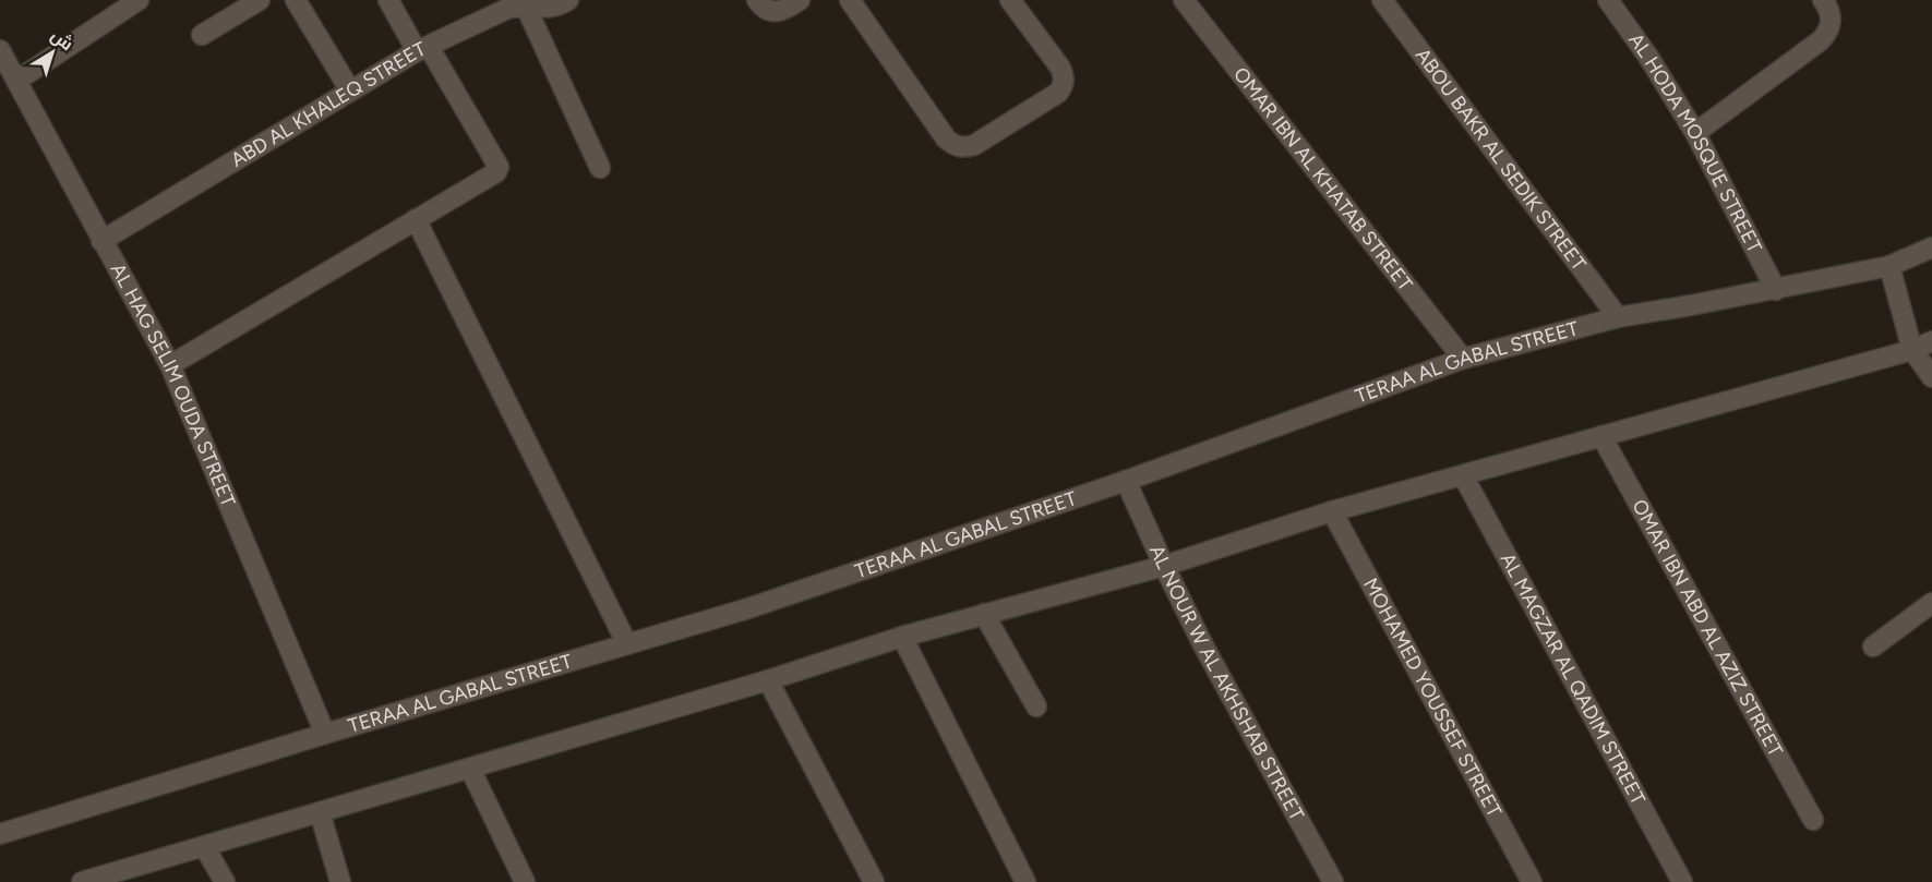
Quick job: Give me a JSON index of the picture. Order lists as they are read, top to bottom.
{
  "streets": {
    "street": [
      "ABD AL KHALEQ STREET",
      "AL HODA MOSQUE STREET",
      "ABOU BAKR AL SEDIK STREET",
      "OMAR IBN AL KHATAB STREET",
      "TERAA AL GABAL STREET",
      "AL HAG SELIM OUDA STREET",
      "OMAR IBN ABD AL AZIZ STREET",
      "AL MAGZAR AL QADIM STREET",
      "AL NOUR W AL AKHSHAB STREET",
      "MOHAMED YOUSSEF STREET"
    ]
  },
  "crossings": [
    ["ABD AL KHALEQ STREET", "AL HAG SELIM OUDA STREET"],
    ["AL HODA MOSQUE STREET", "TERAA AL GABAL STREET"],
    ["ABOU BAKR AL SEDIK STREET", "TERAA AL GABAL STREET"],
    ["OMAR IBN AL KHATAB STREET", "TERAA AL GABAL STREET"],
    ["TERAA AL GABAL STREET", "AL HAG SELIM OUDA STREET"],
    ["TERAA AL GABAL STREET", "AL NOUR W AL AKHSHAB STREET"]
  ],
  "north": "top right"
}
